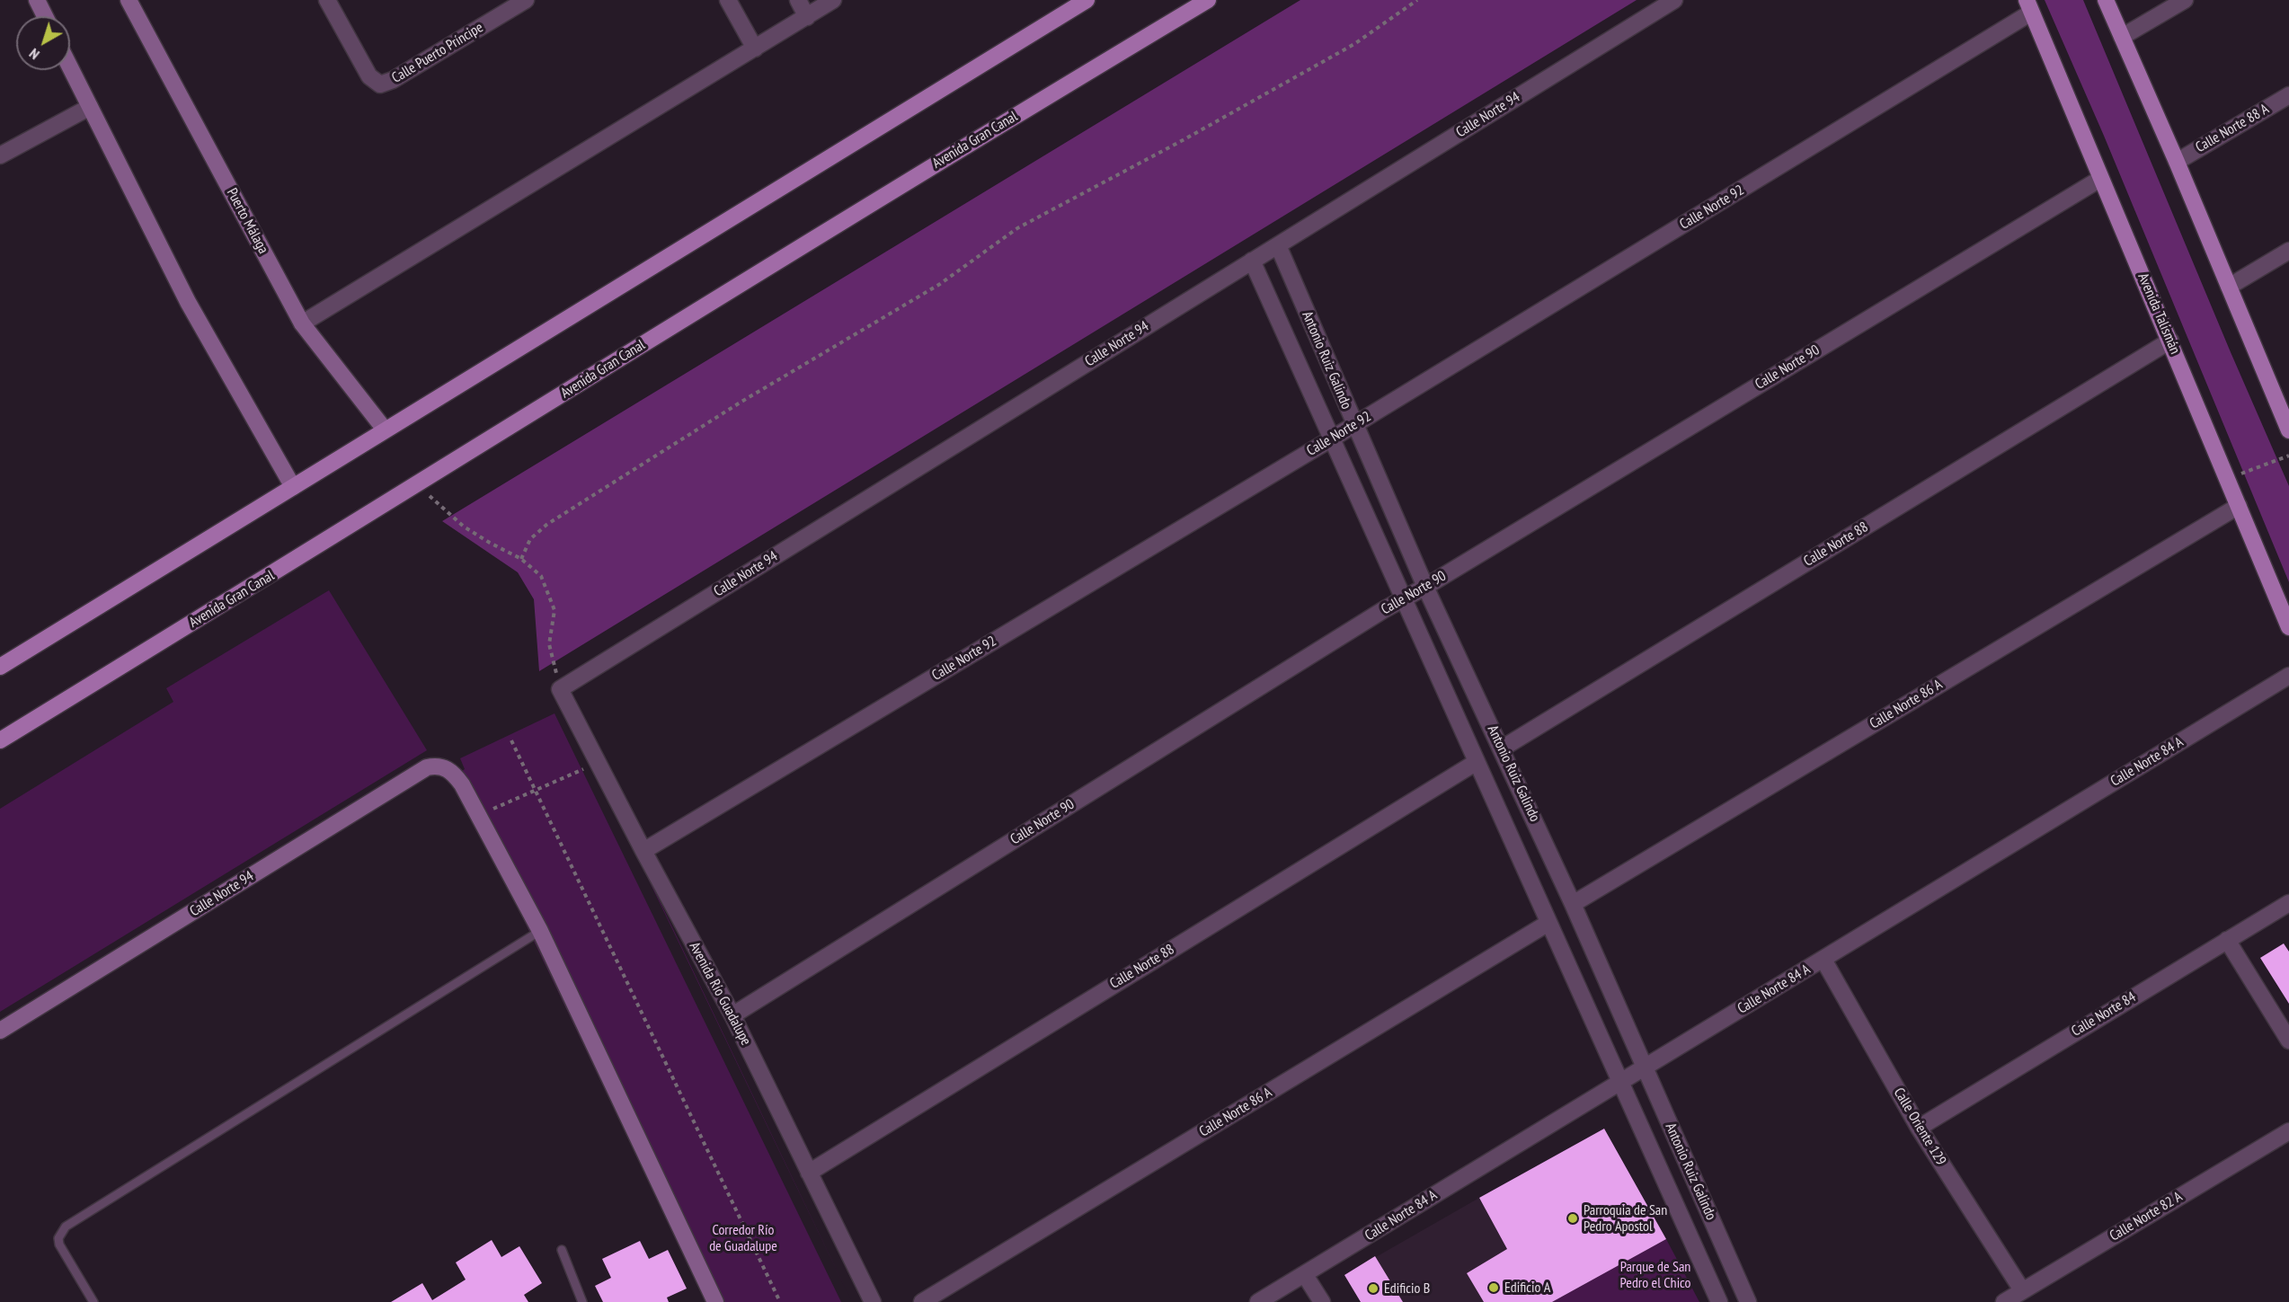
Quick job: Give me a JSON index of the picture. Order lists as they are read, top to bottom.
{
  "streets": {
    "main road": ["Avenida Gran Canal", "Avenida Talismán"],
    "street": [
      "Calle Puerto Príncipe",
      "Calle Norte 94",
      "Calle Norte 88 A",
      "Calle Norte 92",
      "Puerto Málaga",
      "Antonio Ruiz Galindo",
      "Calle Norte 90",
      "Calle Norte 88",
      "Calle Norte 86 A",
      "Calle Norte 84 A",
      "Avenida Río Guadalupe",
      "Calle Norte 84",
      "Calle Oriente 129",
      "Calle Norte 82 A"
    ]
  },
  "crossings": [
    ["Calle Norte 94", "Antonio Ruiz Galindo"],
    ["Calle Norte 94", "Avenida Río Guadalupe"],
    ["Calle Norte 92", "Avenida Talismán"],
    ["Calle Norte 92", "Antonio Ruiz Galindo"],
    ["Calle Norte 92", "Avenida Río Guadalupe"],
    ["Avenida Talismán", "Calle Norte 90"],
    ["Avenida Talismán", "Calle Norte 88"],
    ["Avenida Talismán", "Calle Norte 86 A"],
    ["Antonio Ruiz Galindo", "Calle Norte 90"],
    ["Antonio Ruiz Galindo", "Calle Norte 88"],
    ["Antonio Ruiz Galindo", "Calle Norte 86 A"],
    ["Antonio Ruiz Galindo", "Calle Norte 84 A"],
    ["Calle Norte 90", "Avenida Río Guadalupe"],
    ["Calle Norte 88", "Avenida Río Guadalupe"],
    ["Calle Norte 84 A", "Calle Oriente 129"],
    ["Calle Norte 84", "Calle Oriente 129"],
    ["Calle Oriente 129", "Calle Norte 82 A"]
  ],
  "parks": ["Corredor Río de Guadalupe", "Parque de San Pedro el Chico"],
  "places": ["Parroquia de San Pedro Apostol", "Edificio A", "Edificio B"],
  "north": "bottom left"
}
